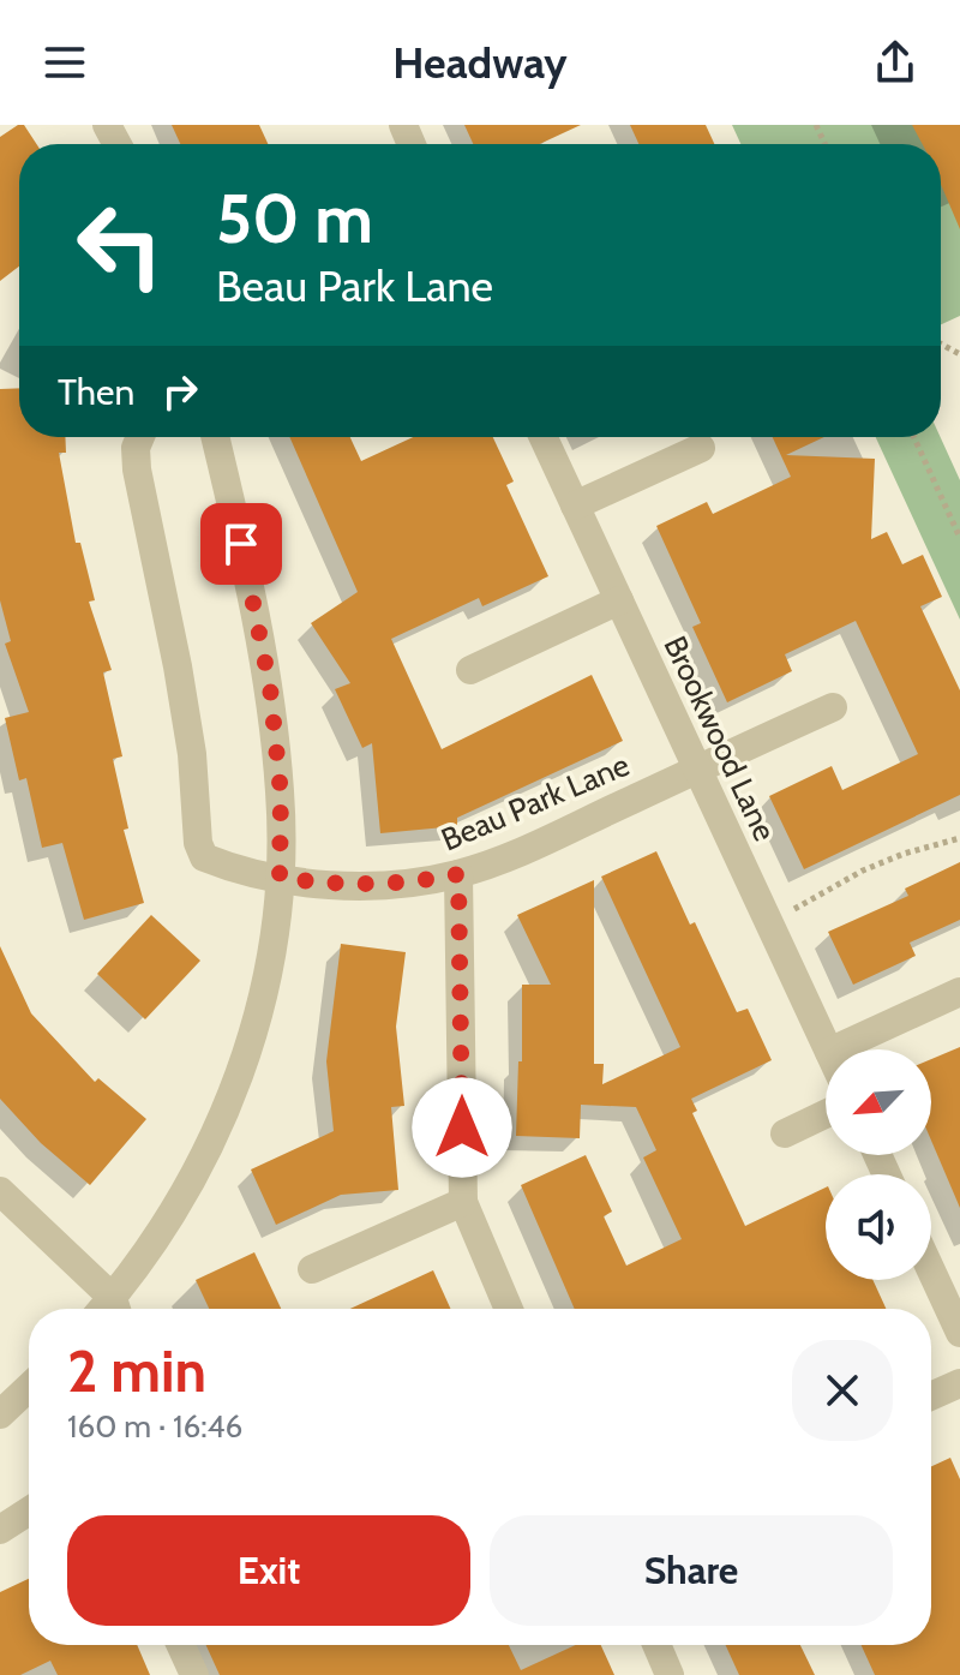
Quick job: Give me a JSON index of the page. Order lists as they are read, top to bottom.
{
  "streets": {
    "street": ["Brookwood Lane", "Beau Park Lane"]
  },
  "crossings": [
    ["Brookwood Lane", "Beau Park Lane"]
  ],
  "north": "bottom left",
  "page": {
    "header": "Headway",
    "turn": ["50 m", "Beau Park Lane"],
    "then": "Then",
    "heading": ["2 min", "160 m · 16:46"],
    "buttons": ["Exit", "Share"]
  }
}
